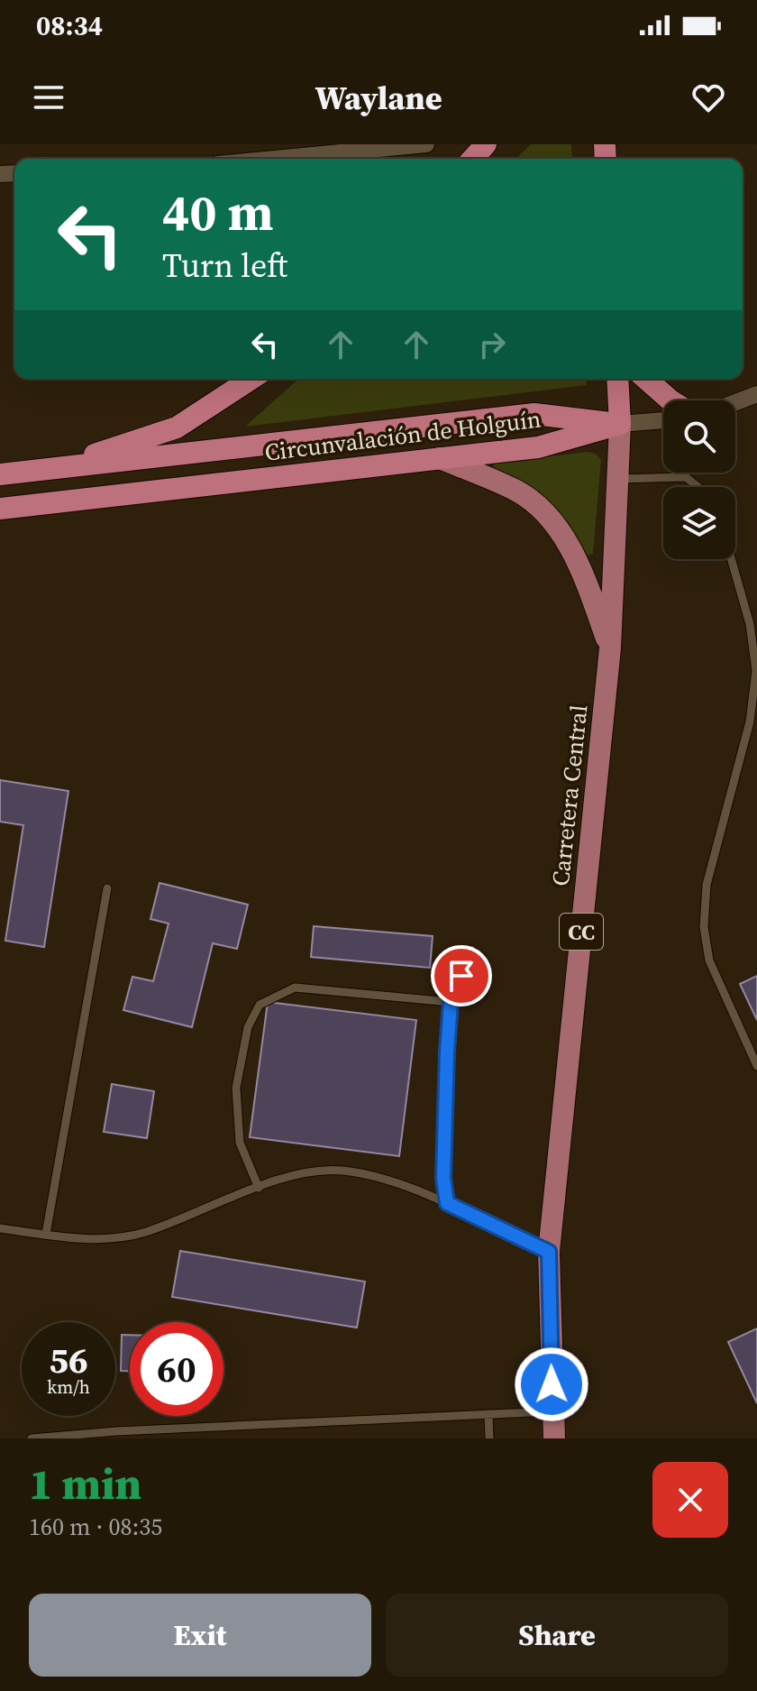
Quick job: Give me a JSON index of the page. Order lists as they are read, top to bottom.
{
  "streets": {
    "highway": ["Circunvalación de Holguín", "Carretera Central", "CC"]
  },
  "crossings": [
    ["Circunvalación de Holguín", "Carretera Central"]
  ],
  "page": {
    "status": "08:34",
    "header": "Waylane",
    "turn": ["40 m", "Turn left"],
    "speed": "56 km/h",
    "limit": "60",
    "heading": ["1 min", "160 m · 08:35"],
    "buttons": ["Exit", "Share"]
  }
}
